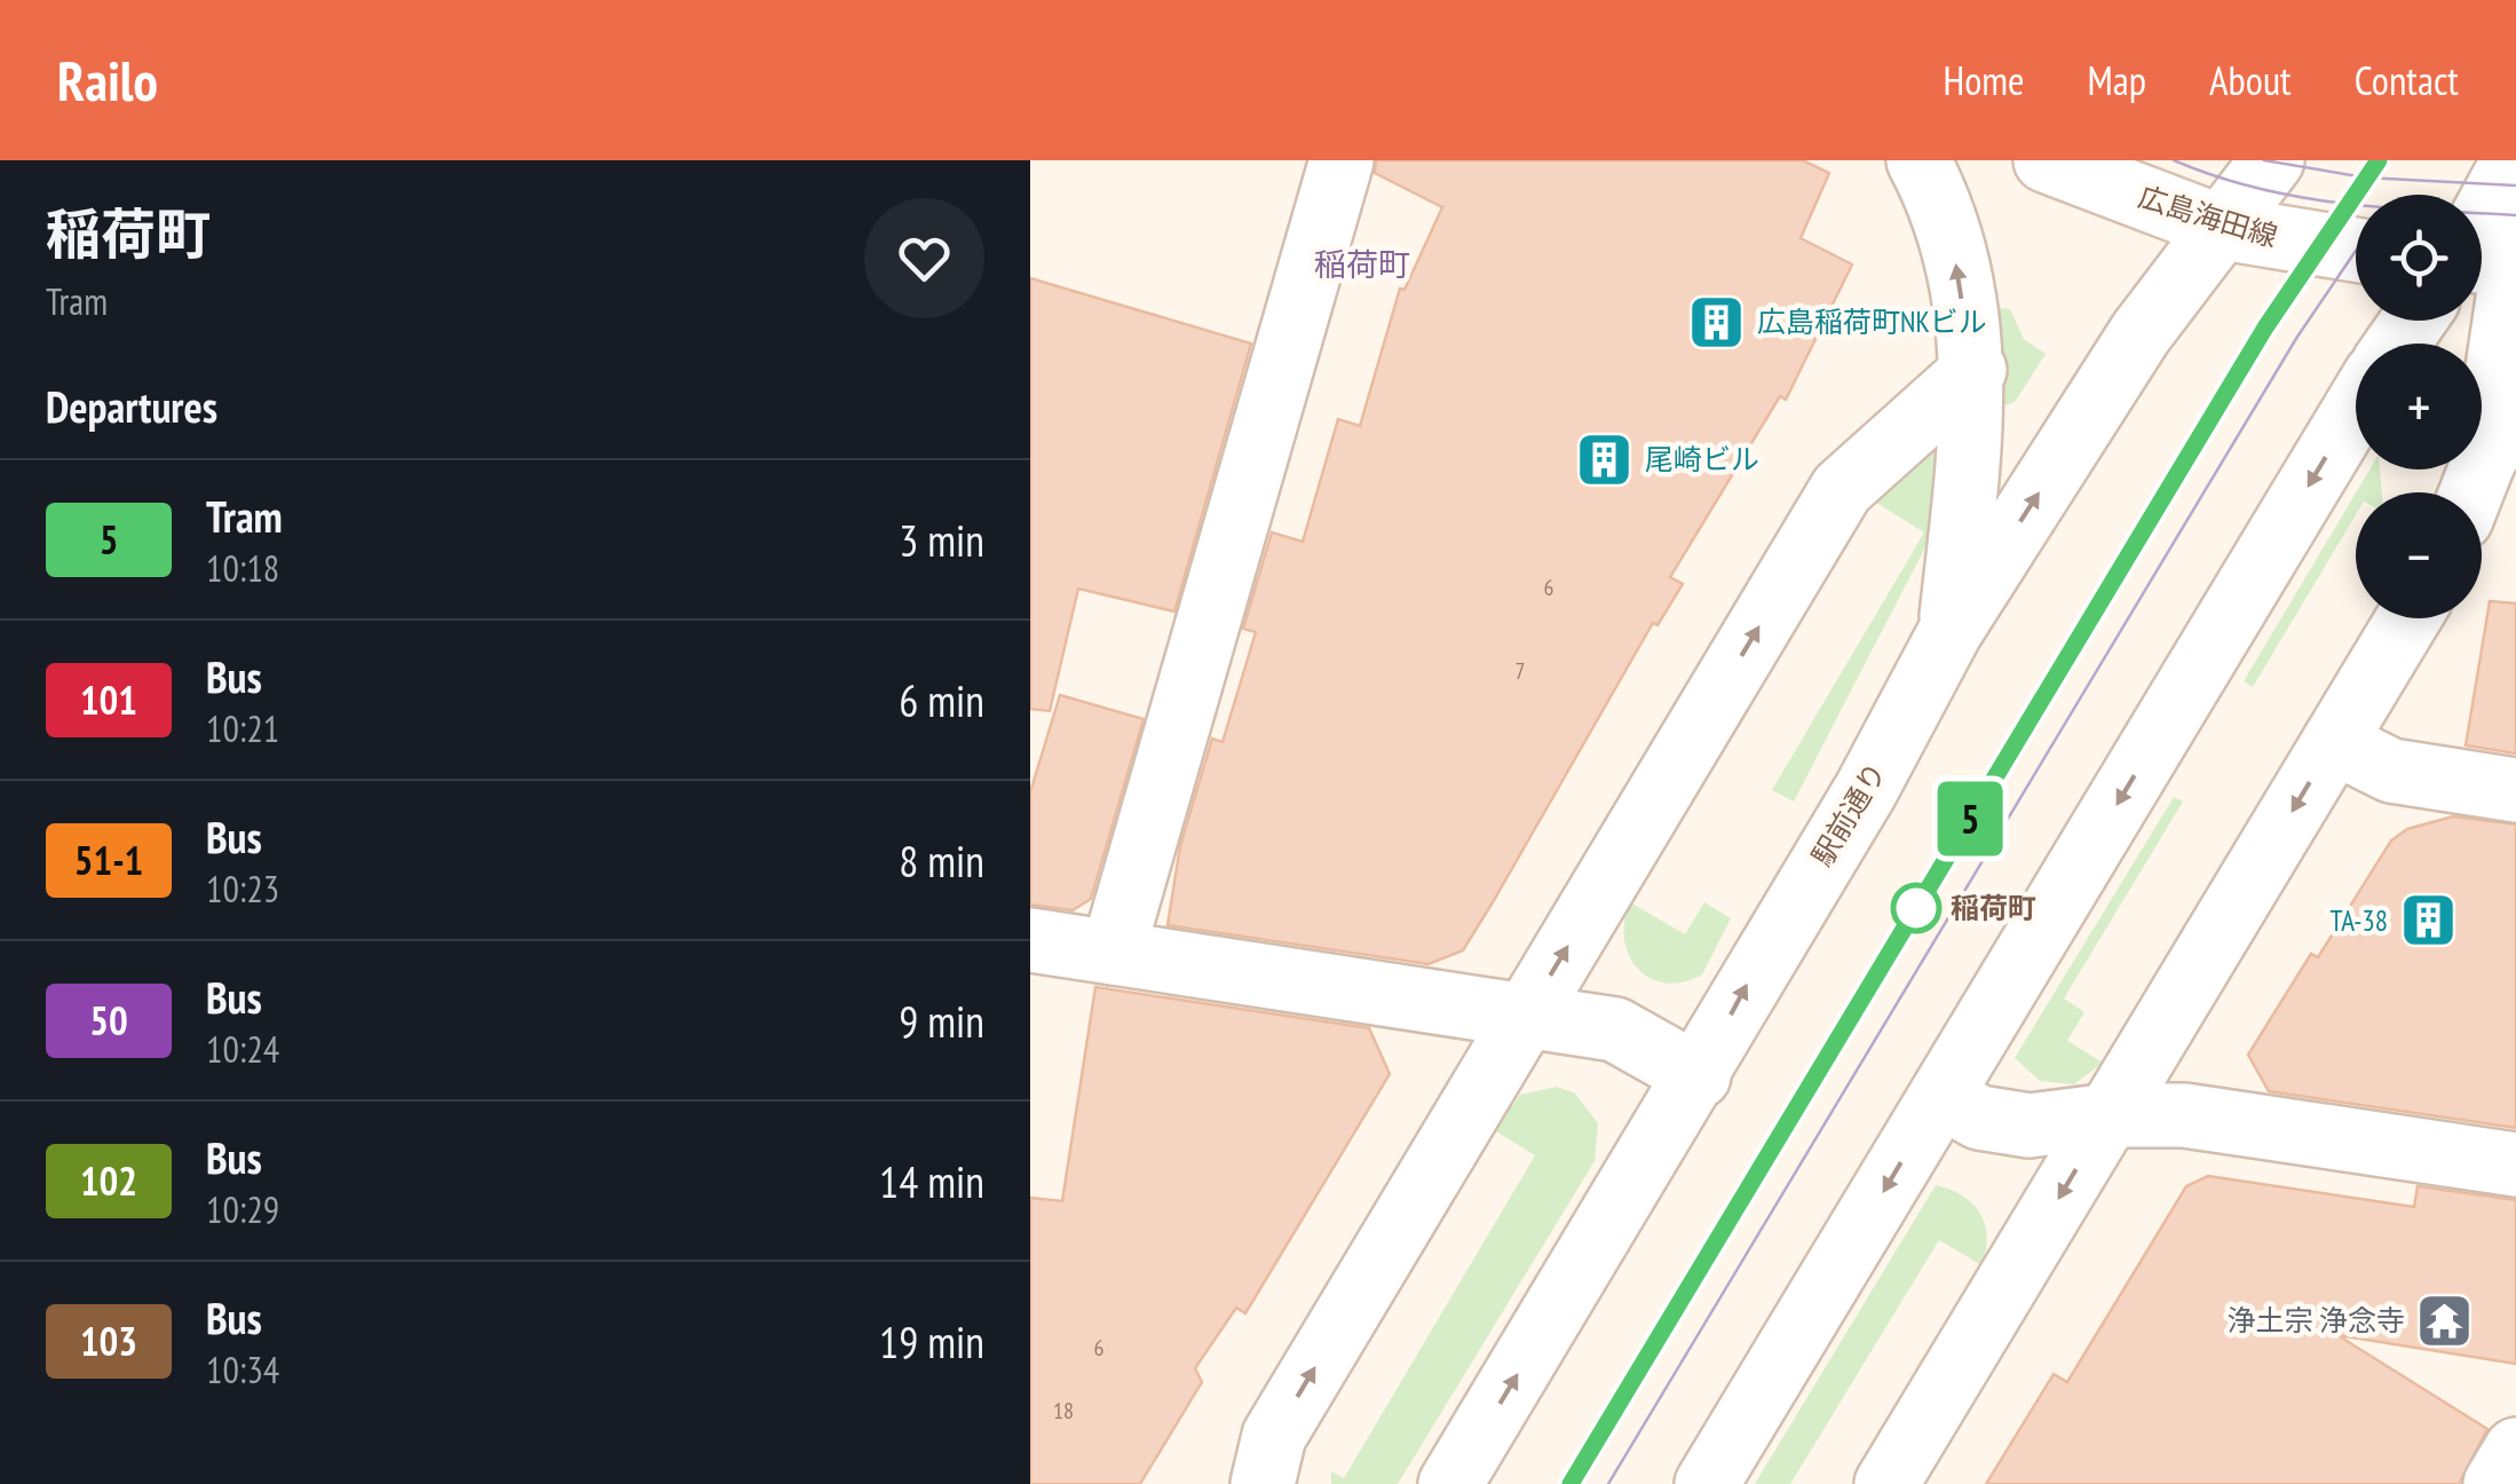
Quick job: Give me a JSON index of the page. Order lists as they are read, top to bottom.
{
  "streets": {
    "street": ["広島海田線", "駅前通り"]
  },
  "crossings": [
    ["広島海田線", "駅前通り"]
  ],
  "districts": ["稲荷町"],
  "places": {
    "building": ["広島稲荷町NKビル", "尾崎ビル", "TA-38"],
    "other": ["稲荷町"],
    "temple": ["浄土宗 浄念寺"]
  },
  "lines": ["tram line 5"],
  "house_numbers": [
    "6",
    "7",
    "6",
    "18"
  ],
  "page": {
    "header": "Railo",
    "nav": [
      "Home",
      "Map",
      "About",
      "Contact"
    ],
    "heading": [
      ["稲荷町", "Tram"],
      "Departures"
    ],
    "on_map": "5",
    "map_buttons": ["+", "−"],
    "list": [
      {
        "mark": "5",
        "name": "Tram",
        "note": "10:18",
        "value": "3 min"
      },
      {
        "mark": "101",
        "name": "Bus",
        "note": "10:21",
        "value": "6 min"
      },
      {
        "mark": "51-1",
        "name": "Bus",
        "note": "10:23",
        "value": "8 min"
      },
      {
        "mark": "50",
        "name": "Bus",
        "note": "10:24",
        "value": "9 min"
      },
      {
        "mark": "102",
        "name": "Bus",
        "note": "10:29",
        "value": "14 min"
      },
      {
        "mark": "103",
        "name": "Bus",
        "note": "10:34",
        "value": "19 min"
      }
    ]
  }
}
